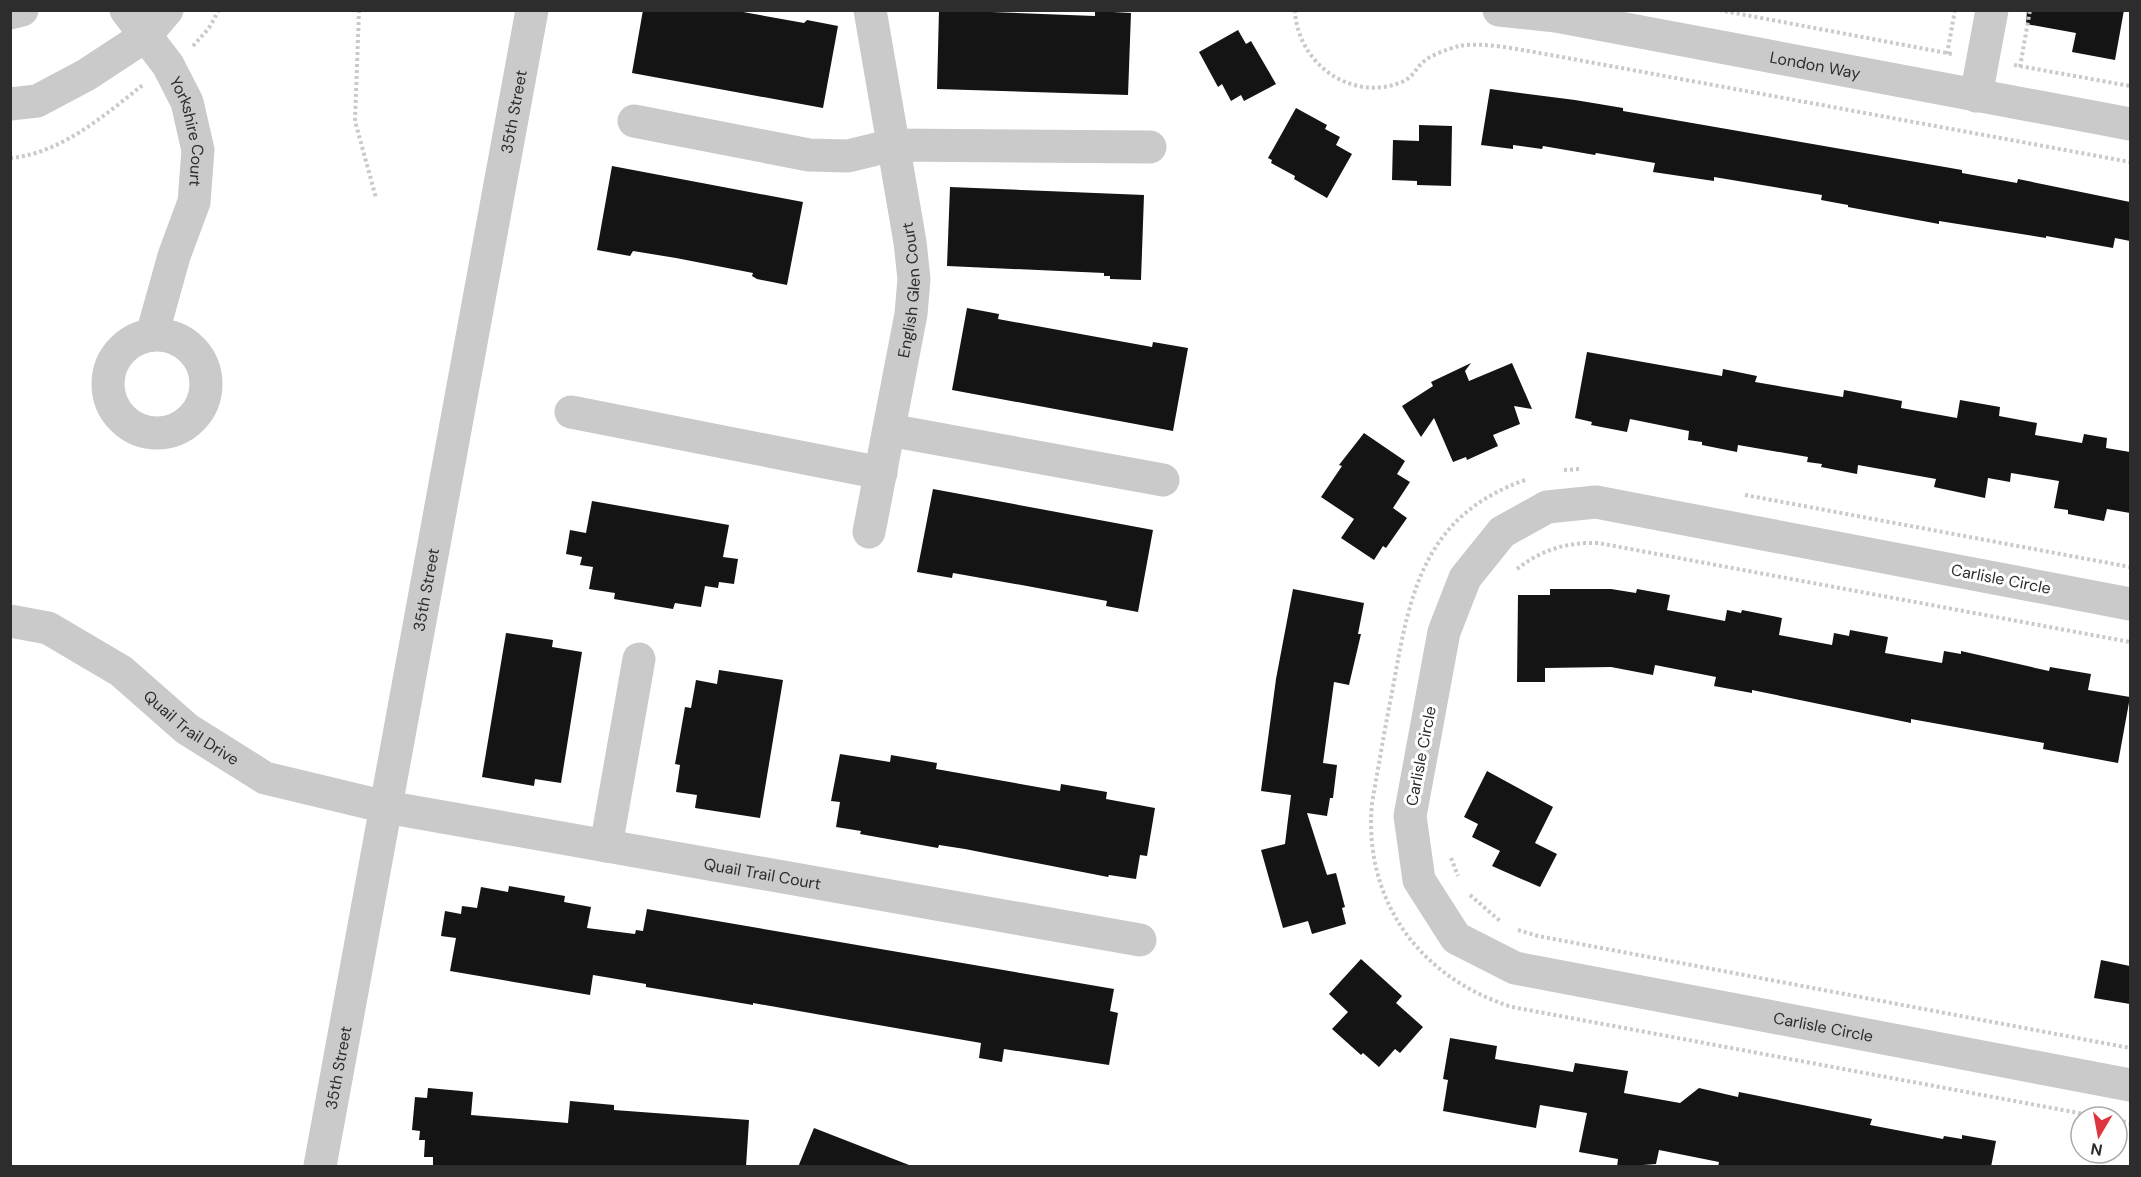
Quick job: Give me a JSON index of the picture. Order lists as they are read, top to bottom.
{
  "streets": {
    "street": [
      "London Way",
      "35th Street",
      "Yorkshire Court",
      "English Glen Court",
      "Carlisle Circle",
      "Quail Trail Drive",
      "Quail Trail Court"
    ]
  },
  "crossings": [
    ["35th Street", "Quail Trail Drive"],
    ["35th Street", "Quail Trail Court"],
    ["Quail Trail Drive", "Quail Trail Court"]
  ],
  "north": "bottom"
}
